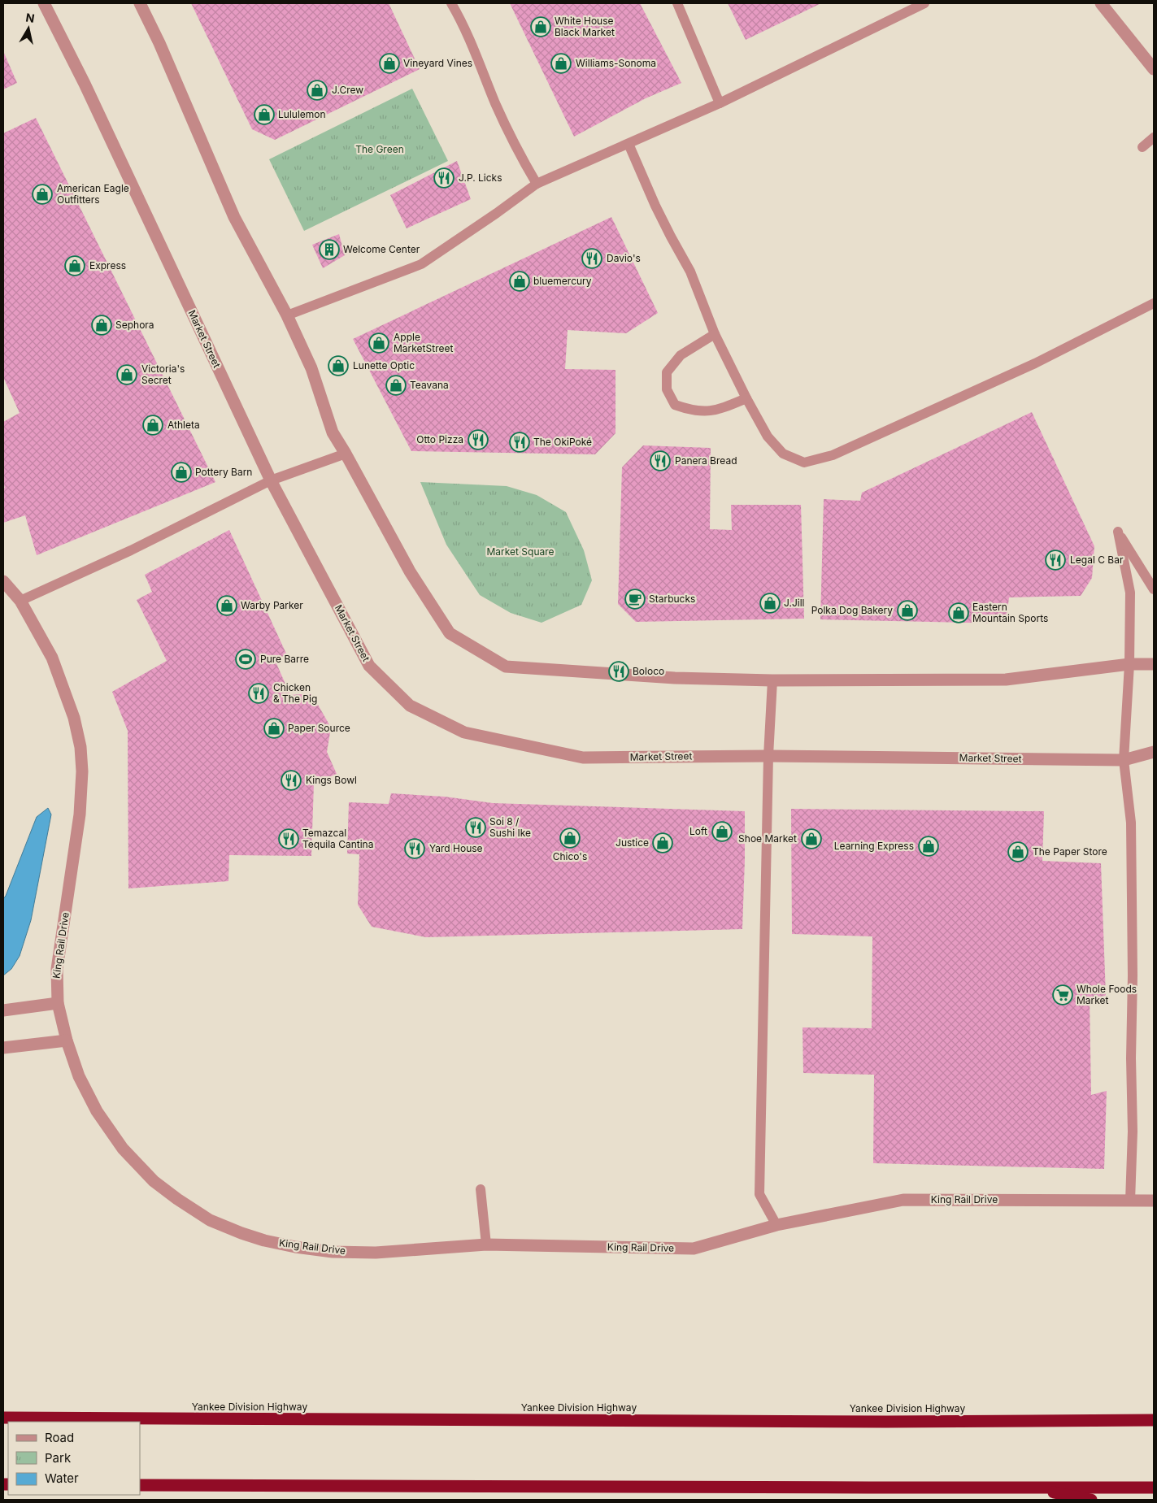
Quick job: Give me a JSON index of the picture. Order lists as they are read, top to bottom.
{
  "streets": {
    "highway": ["Yankee Division Highway"],
    "street": ["Market Street", "King Rail Drive"]
  },
  "parks": ["The Green", "Market Square"],
  "places": {
    "shop": [
      "White House Black Market",
      "Vineyard Vines",
      "Williams-Sonoma",
      "J.Crew",
      "Lululemon",
      "American Eagle Outfitters",
      "Express",
      "bluemercury",
      "Sephora",
      "Apple MarketStreet",
      "Lunette Optic",
      "Victoria's Secret",
      "Teavana",
      "Athleta",
      "Pottery Barn",
      "J.Jill",
      "Warby Parker",
      "Polka Dog Bakery",
      "Eastern Mountain Sports",
      "Paper Source",
      "Loft",
      "Chico's",
      "Shoe Market",
      "Justice",
      "Learning Express",
      "The Paper Store"
    ],
    "restaurant": [
      "J.P. Licks",
      "Davio's",
      "Otto Pizza",
      "The OkiPoké",
      "Panera Bread",
      "Legal C Bar",
      "Boloco",
      "Chicken & The Pig",
      "Kings Bowl",
      "Soi 8 / Sushi Ike",
      "Temazcal Tequila Cantina",
      "Yard House"
    ],
    "building": ["Welcome Center"],
    "cafe": ["Starbucks"],
    "sports": ["Pure Barre"],
    "supermarket": ["Whole Foods Market"]
  },
  "legend": ["Road", "Park", "Water"],
  "north": "top"
}
